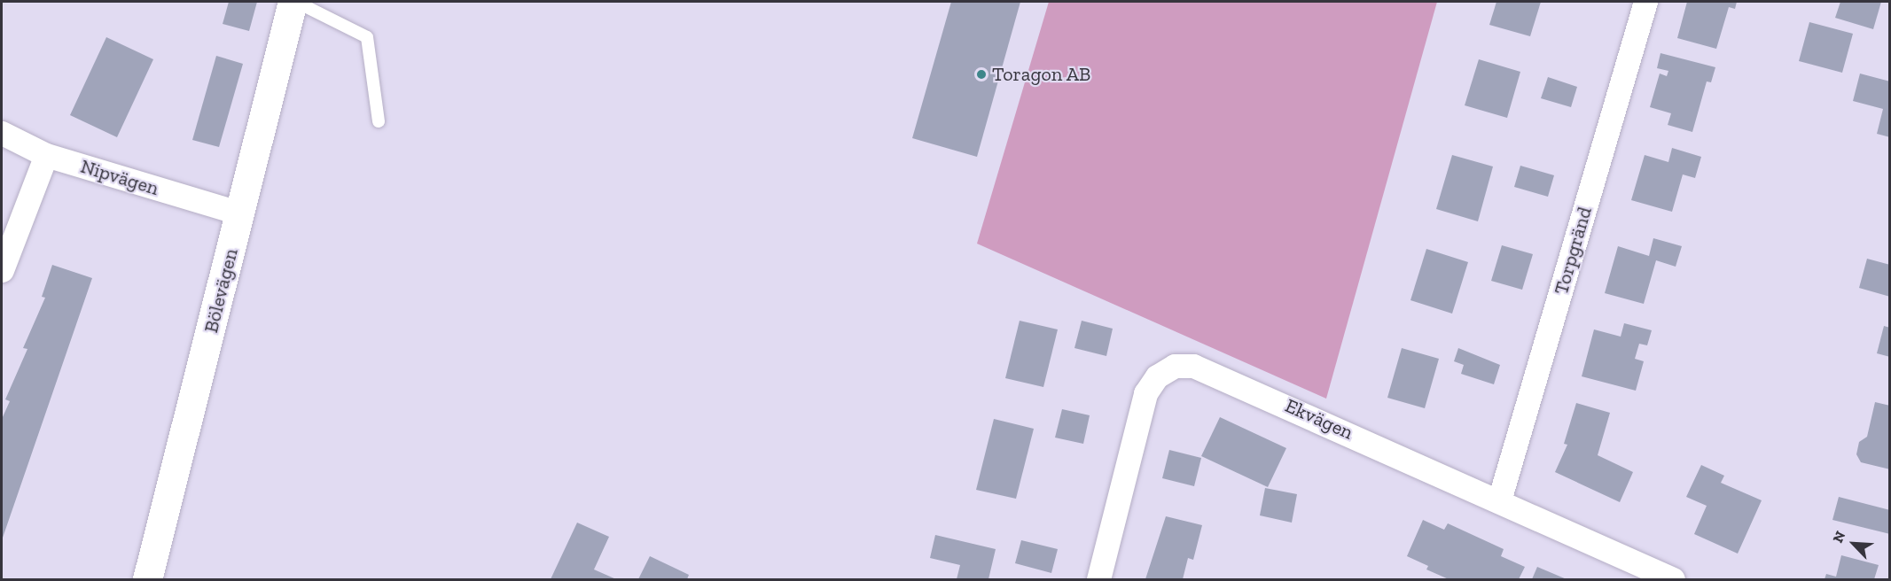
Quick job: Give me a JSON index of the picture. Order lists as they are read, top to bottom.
{
  "streets": {
    "street": [
      "Nipvägen",
      "Torpgränd",
      "Bölevägen",
      "Ekvägen"
    ]
  },
  "crossings": [
    ["Nipvägen", "Bölevägen"],
    ["Torpgränd", "Ekvägen"]
  ],
  "places": ["Toragon AB"],
  "north": "top left"
}
